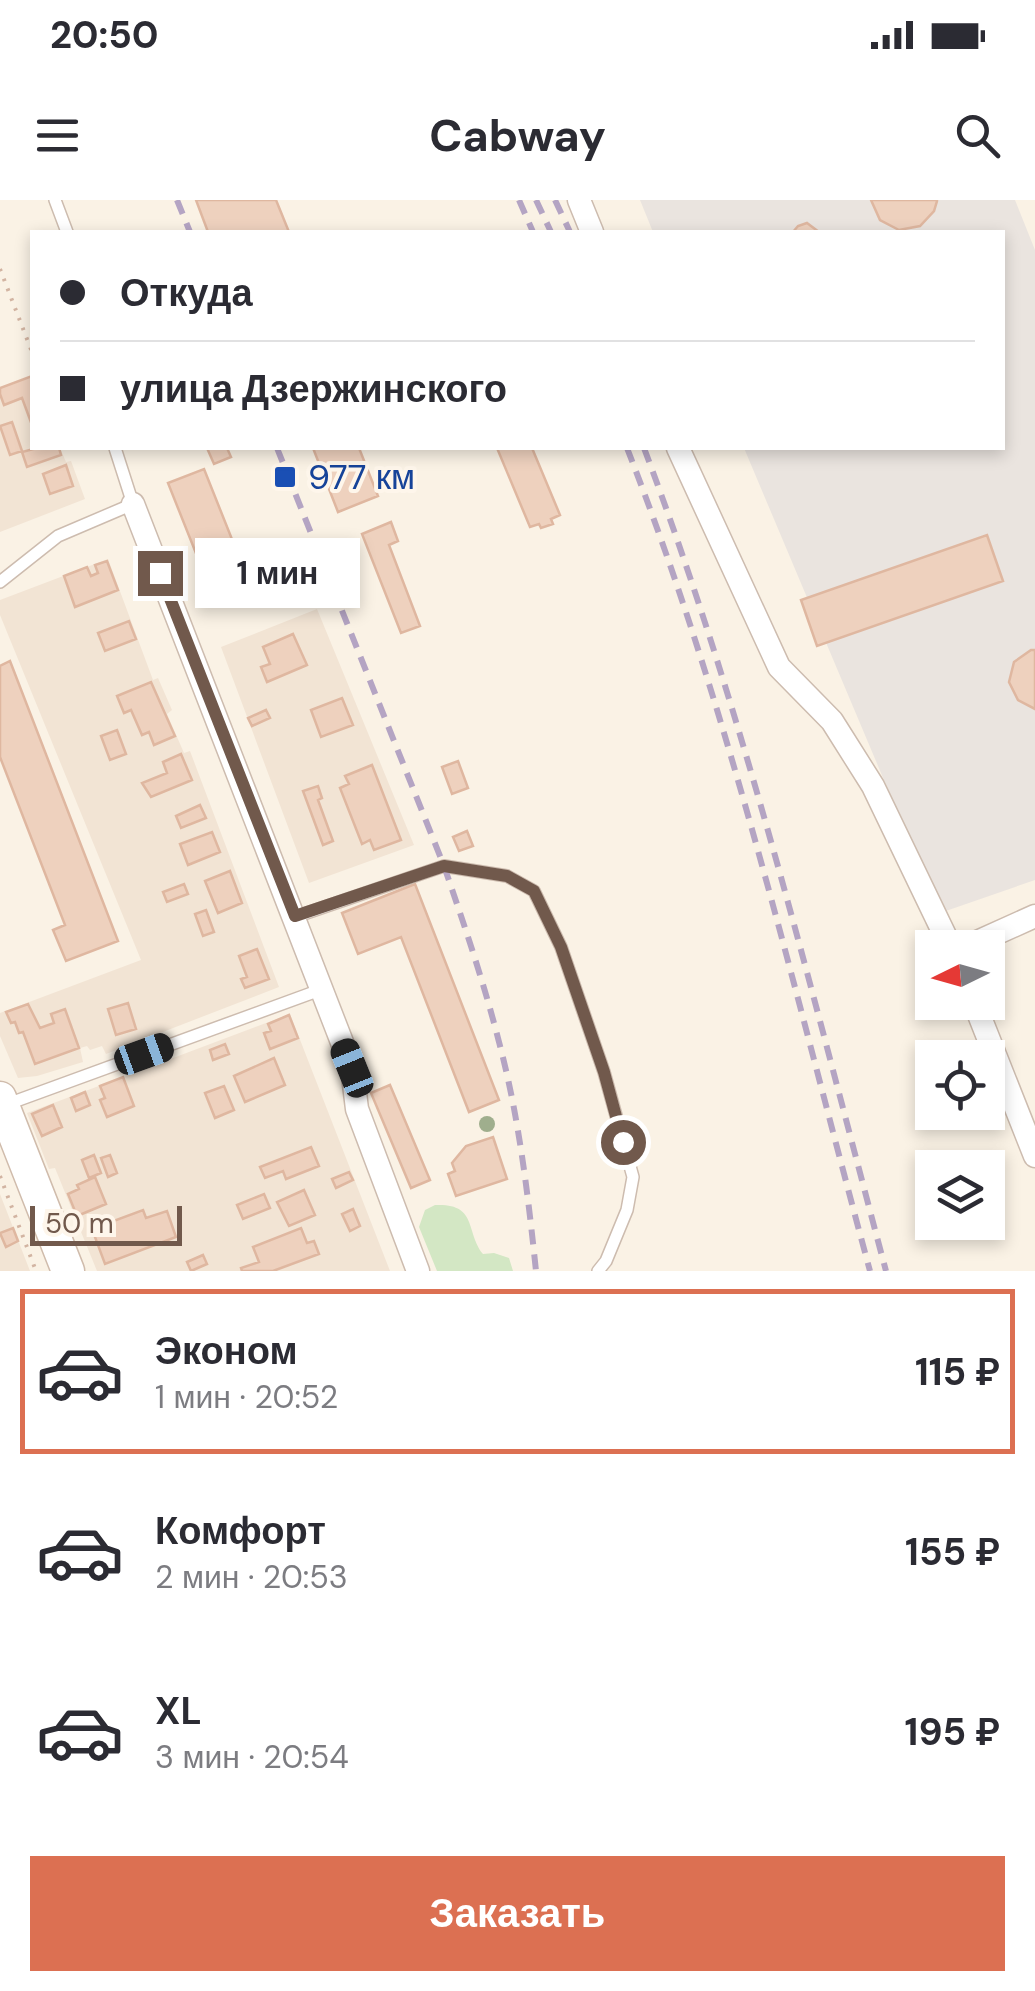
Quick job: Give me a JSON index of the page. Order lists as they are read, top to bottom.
{
  "places": {
    "transit": ["977 км"]
  },
  "scale_bar": "50 m",
  "north": "left",
  "page": {
    "status": "20:50",
    "header": "Cabway",
    "banner": ["Откуда", "улица Дзержинского"],
    "bubble": "1 мин",
    "scale": "50 m",
    "list": [
      {
        "name": "Эконом",
        "note": "1 мин · 20:52",
        "value": "115 ₽"
      },
      {
        "name": "Комфорт",
        "note": "2 мин · 20:53",
        "value": "155 ₽"
      },
      {
        "name": "XL",
        "note": "3 мин · 20:54",
        "value": "195 ₽"
      }
    ],
    "buttons": "Заказать"
  }
}
